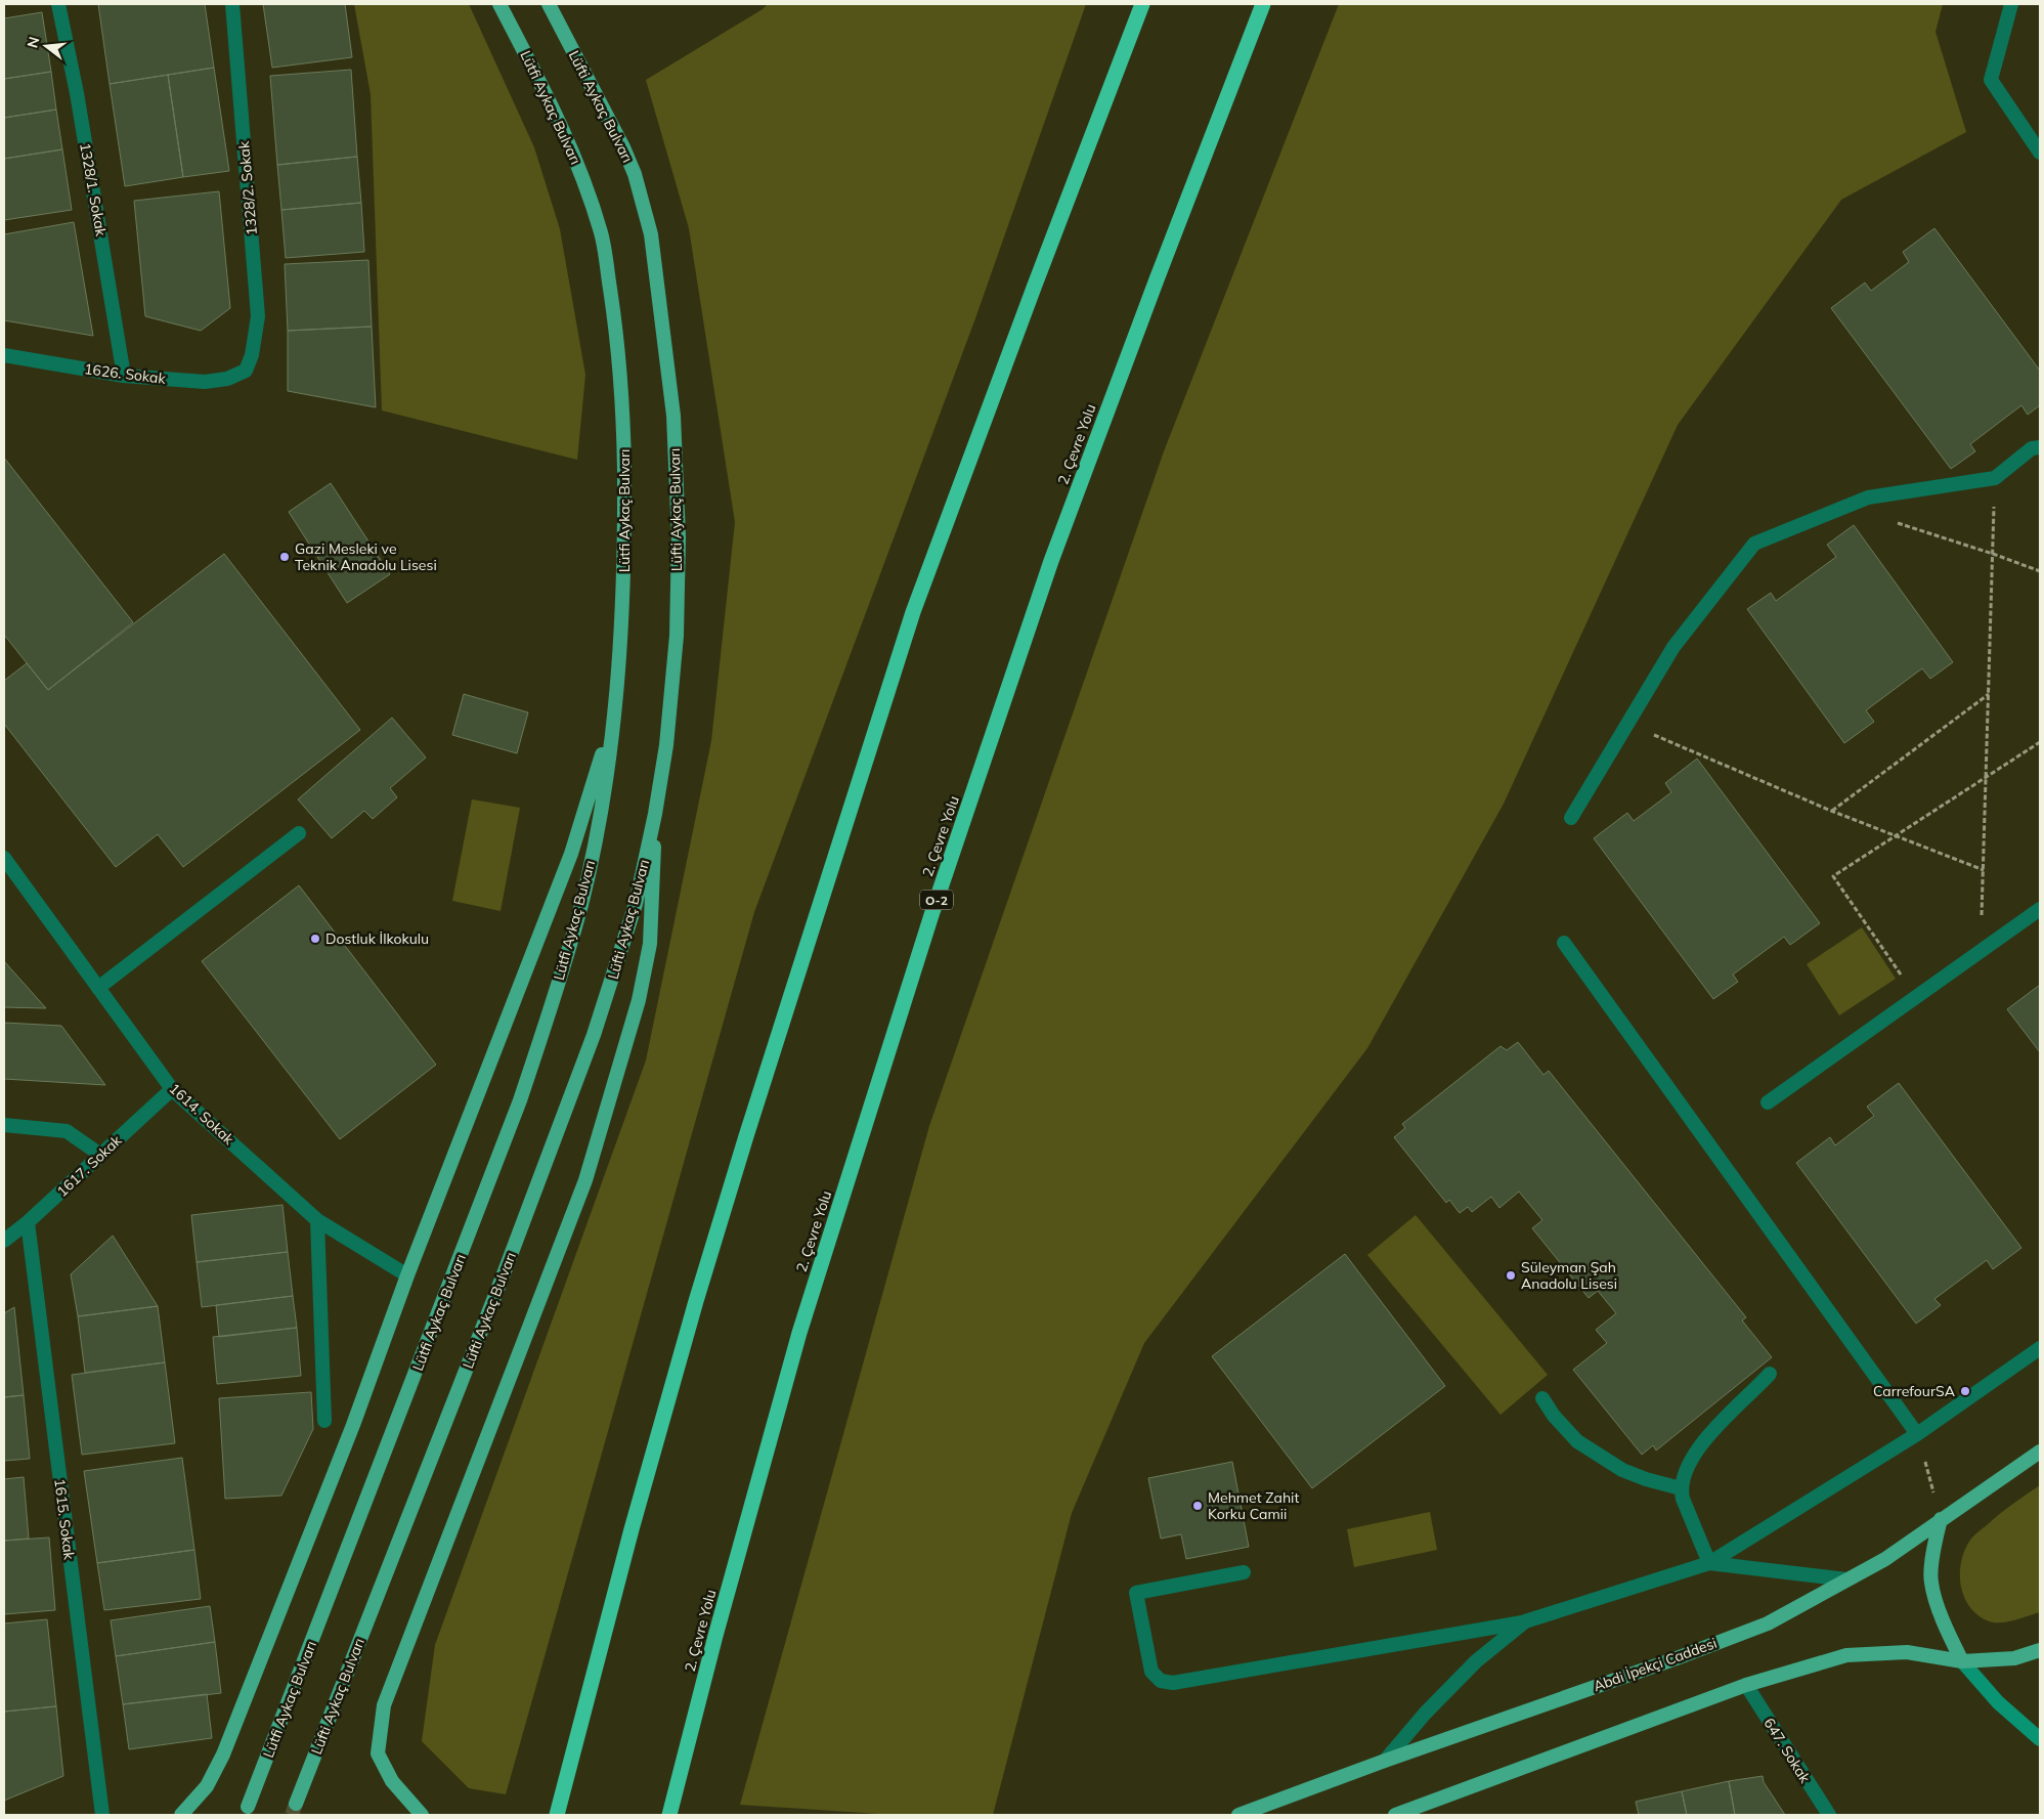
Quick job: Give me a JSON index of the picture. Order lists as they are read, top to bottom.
{
  "streets": {
    "highway": ["2. Çevre Yolu", "O-2"],
    "main road": ["Lüfti Aykaç Bulvarı", "Lütfi Aykaç Bulvarı", "Abdi İpekçi Caddesi"],
    "street": [
      "1328/2. Sokak",
      "1328/1. Sokak",
      "1626. Sokak",
      "1614. Sokak",
      "1617. Sokak",
      "1615. Sokak",
      "647. Sokak"
    ]
  },
  "crossings": [
    ["1328/2. Sokak", "1626. Sokak"],
    ["1328/1. Sokak", "1626. Sokak"],
    ["1614. Sokak", "1617. Sokak"],
    ["1617. Sokak", "1615. Sokak"]
  ],
  "places": [
    "Gazi Mesleki ve Teknik Anadolu Lisesi",
    "Dostluk İlkokulu",
    "Süleyman Şah Anadolu Lisesi",
    "CarrefourSA",
    "Mehmet Zahit Korku Camii"
  ],
  "north": "left"
}
